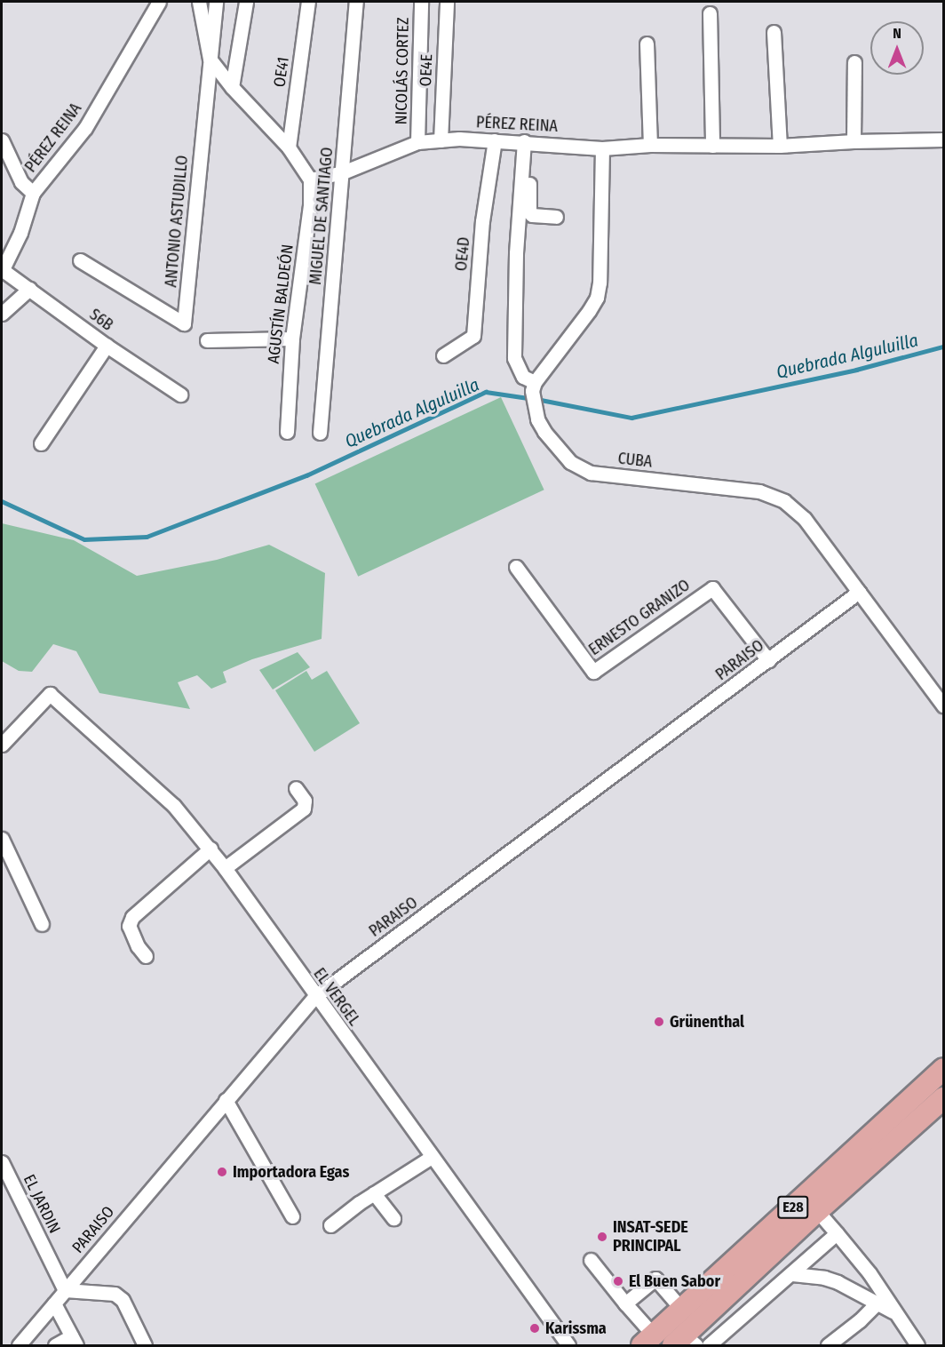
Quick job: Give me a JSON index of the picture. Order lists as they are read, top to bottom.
{
  "streets": {
    "main road": ["E28"],
    "street": [
      "OE4E",
      "NICOLÁS CORTEZ",
      "OE41",
      "PÉREZ REINA",
      "MIGUEL DE SANTIAGO",
      "ANTONIO ASTUDILLO",
      "OE4D",
      "AGUSTÍN BALDEÓN",
      "S6B",
      "CUBA",
      "ERNESTO GRANIZO",
      "PARAISO",
      "EL VERGEL",
      "EL JARDIN"
    ]
  },
  "crossings": [
    ["OE4E", "PÉREZ REINA"],
    ["NICOLÁS CORTEZ", "PÉREZ REINA"],
    ["PÉREZ REINA", "MIGUEL DE SANTIAGO"],
    ["PÉREZ REINA", "OE4D"],
    ["PÉREZ REINA", "AGUSTÍN BALDEÓN"],
    ["PÉREZ REINA", "S6B"],
    ["CUBA", "PARAISO"],
    ["ERNESTO GRANIZO", "PARAISO"],
    ["PARAISO", "EL VERGEL"],
    ["PARAISO", "EL JARDIN"]
  ],
  "water": ["Quebrada Alguluilla"],
  "places": [
    "Grünenthal",
    "Importadora Egas",
    "INSAT-SEDE PRINCIPAL",
    "El Buen Sabor",
    "Karissma"
  ],
  "north": "top"
}
